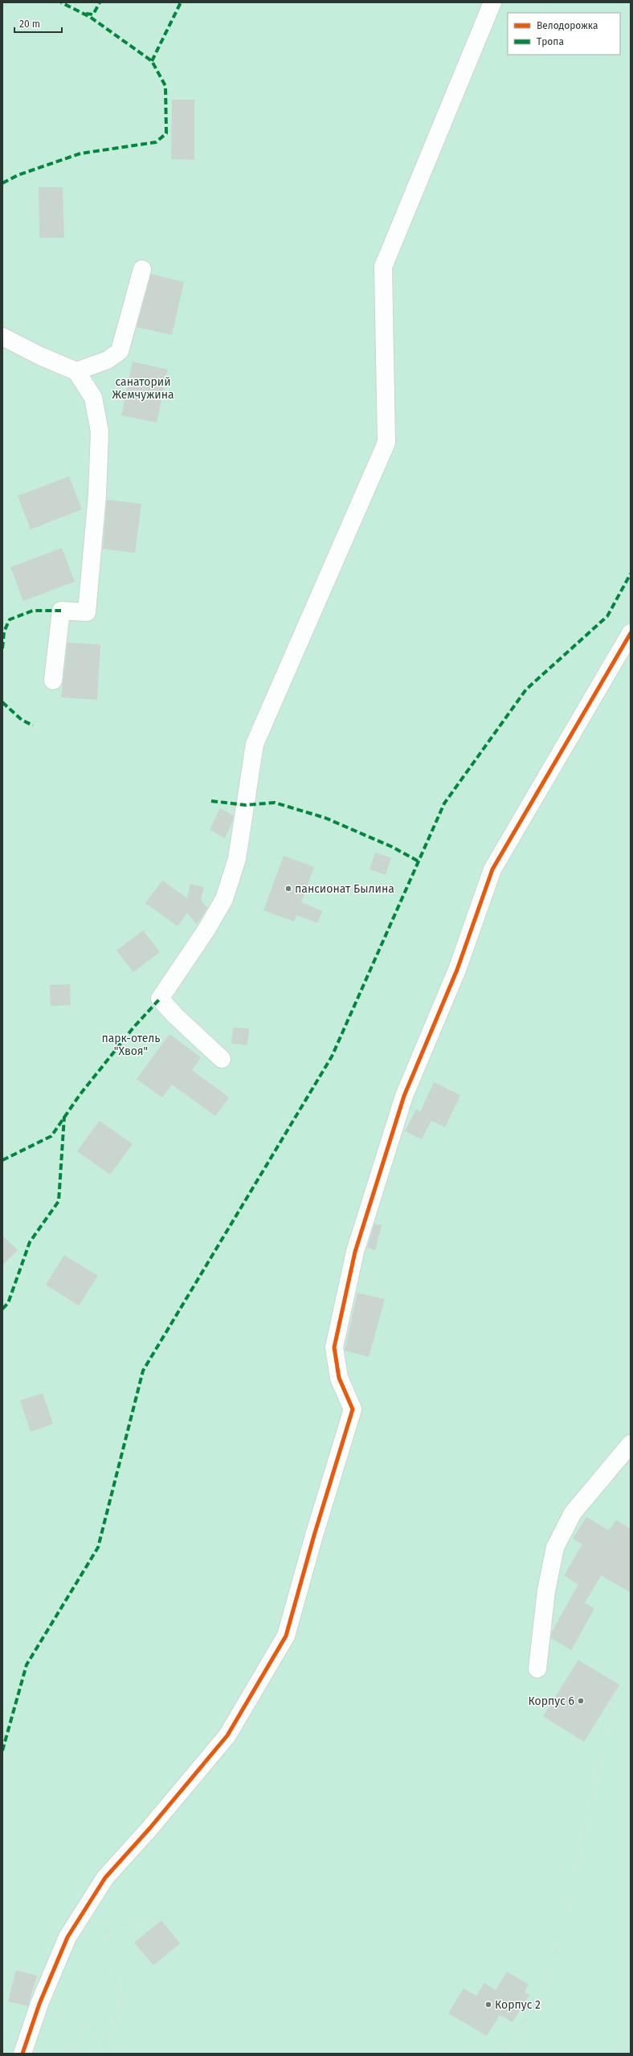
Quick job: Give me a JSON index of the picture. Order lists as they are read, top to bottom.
{
  "parks": ["санаторий Жемчужина", "парк-отель \"Хвоя\""],
  "places": ["пансионат Былина", "Корпус 6", "Корпус 2"],
  "legend": ["Велодорожка", "Тропа"],
  "scale_bar": "20 m"
}
